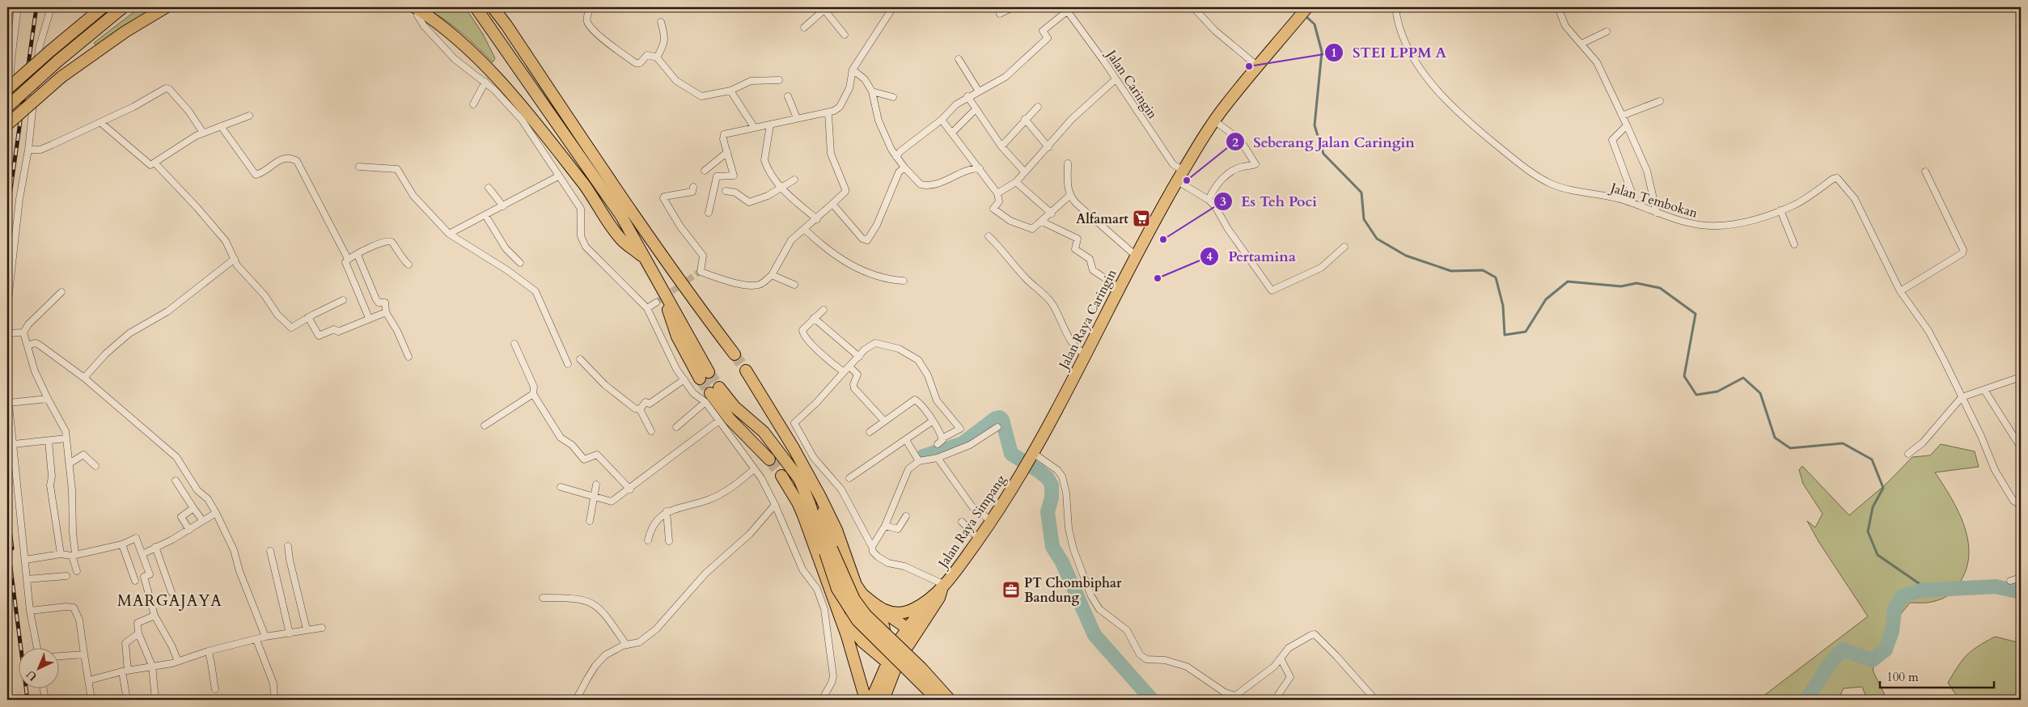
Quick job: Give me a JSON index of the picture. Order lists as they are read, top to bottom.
{
  "streets": {
    "highway": ["Jalan Raya Caringin", "Jalan Raya Simpang"],
    "street": ["Jalan Caringin", "Jalan Tembokan"]
  },
  "crossings": [
    ["Jalan Caringin", "Jalan Raya Caringin"],
    ["Jalan Raya Caringin", "Jalan Raya Simpang"]
  ],
  "districts": ["MARGAJAYA"],
  "places": {
    "other": [
      "STEI LPPM A",
      "Seberang Jalan Caringin",
      "Es Teh Poci",
      "Pertamina"
    ],
    "supermarket": ["Alfamart"],
    "office": ["PT Chombiphar Bandung"]
  },
  "scale_bar": "100 m",
  "north": "bottom left"
}
